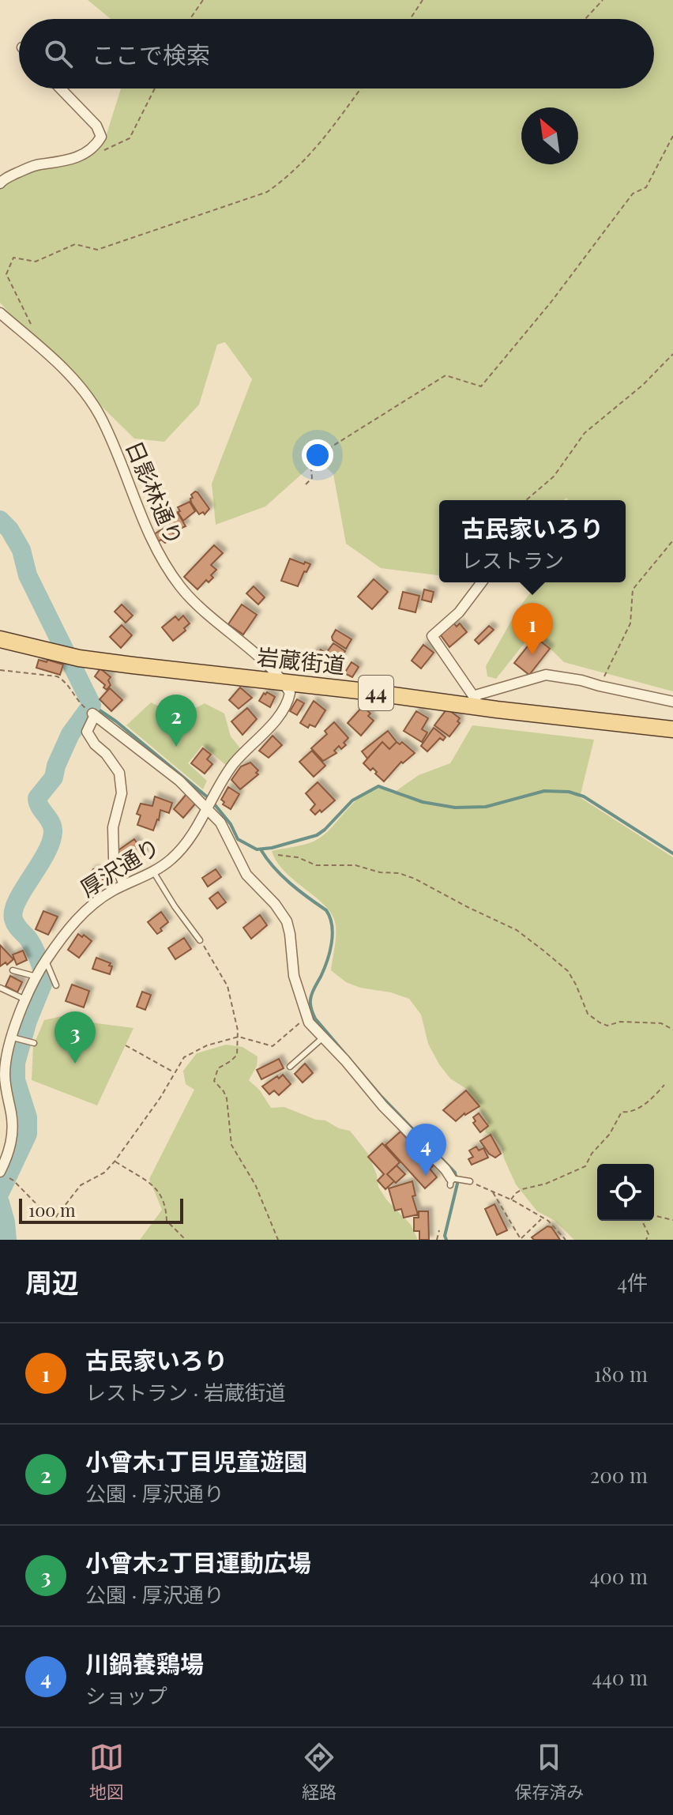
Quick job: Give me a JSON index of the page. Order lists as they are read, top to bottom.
{
  "streets": {
    "main road": ["岩蔵街道", "44"],
    "street": ["日影林通り", "厚沢通り"]
  },
  "crossings": [
    ["日影林通り", "岩蔵街道"],
    ["日影林通り", "厚沢通り"],
    ["岩蔵街道", "厚沢通り"]
  ],
  "scale_bar": "100 m",
  "north": "top left",
  "page": {
    "search": "ここで検索",
    "popup": ["古民家いろり", "レストラン"],
    "pins": [
      "1",
      "2",
      "3",
      "4"
    ],
    "scale": "100 m",
    "heading": ["周辺", "4件"],
    "list": [
      {
        "mark": "1",
        "name": "古民家いろり",
        "note": "レストラン · 岩蔵街道",
        "value": "180 m"
      },
      {
        "mark": "2",
        "name": "小曾木1丁目児童遊園",
        "note": "公園 · 厚沢通り",
        "value": "200 m"
      },
      {
        "mark": "3",
        "name": "小曾木2丁目運動広場",
        "note": "公園 · 厚沢通り",
        "value": "400 m"
      },
      {
        "mark": "4",
        "name": "川鍋養鶏場",
        "note": "ショップ",
        "value": "440 m"
      }
    ],
    "nav": ["地図", "経路", "保存済み"]
  }
}
